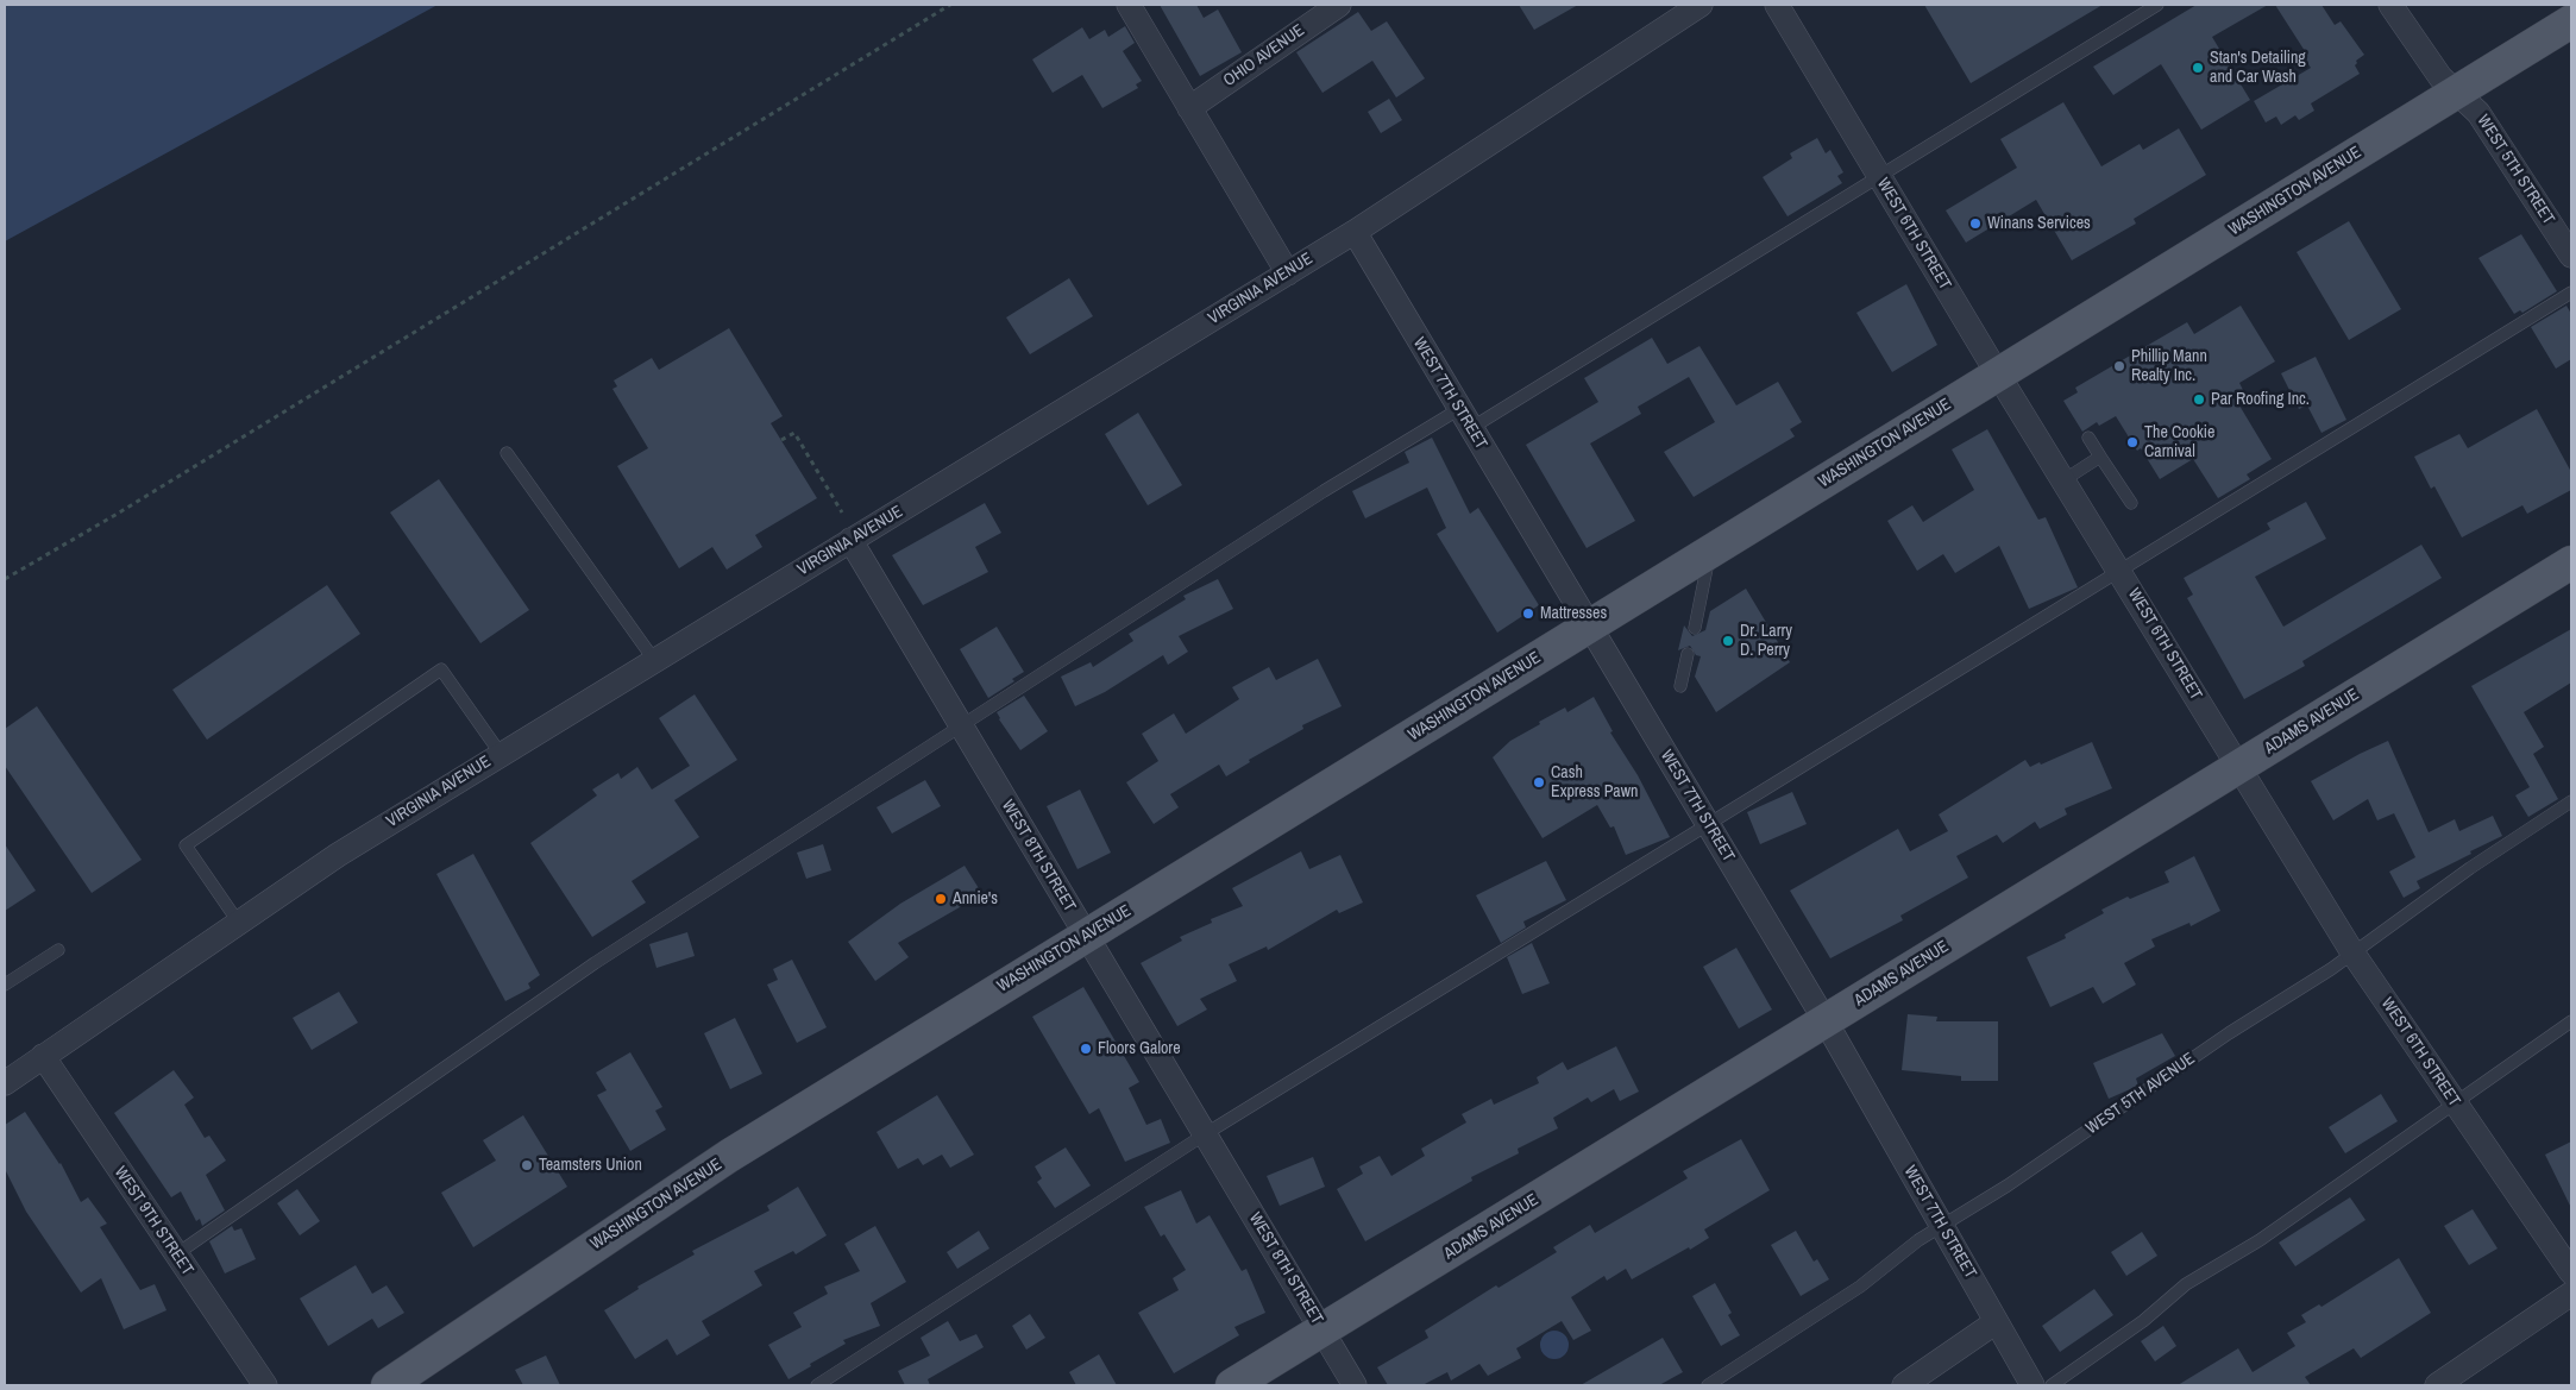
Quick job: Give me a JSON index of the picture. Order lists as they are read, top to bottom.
{
  "streets": {
    "main road": ["WASHINGTON AVENUE", "ADAMS AVENUE"],
    "street": [
      "OHIO AVENUE",
      "WEST 5TH STREET",
      "WEST 6TH STREET",
      "VIRGINIA AVENUE",
      "WEST 7TH STREET",
      "WEST 8TH STREET",
      "WEST 9TH STREET"
    ],
    "lane": ["WEST 5TH AVENUE"]
  },
  "crossings": [
    ["WEST 5TH STREET", "WASHINGTON AVENUE"],
    ["WASHINGTON AVENUE", "WEST 6TH STREET"],
    ["WASHINGTON AVENUE", "WEST 7TH STREET"],
    ["WASHINGTON AVENUE", "WEST 8TH STREET"],
    ["WEST 6TH STREET", "ADAMS AVENUE"],
    ["WEST 6TH STREET", "WEST 5TH AVENUE"],
    ["VIRGINIA AVENUE", "WEST 7TH STREET"],
    ["VIRGINIA AVENUE", "WEST 8TH STREET"],
    ["VIRGINIA AVENUE", "WEST 9TH STREET"],
    ["WEST 7TH STREET", "ADAMS AVENUE"],
    ["WEST 7TH STREET", "WEST 5TH AVENUE"],
    ["ADAMS AVENUE", "WEST 8TH STREET"]
  ],
  "places": [
    "Stan's Detailing and Car Wash",
    "Winans Services",
    "Phillip Mann Realty Inc.",
    "Par Roofing Inc.",
    "The Cookie Carnival",
    "Mattresses",
    "Dr. Larry D. Perry",
    "Cash Express Pawn",
    "Annie's",
    "Floors Galore",
    "Teamsters Union"
  ]
}
